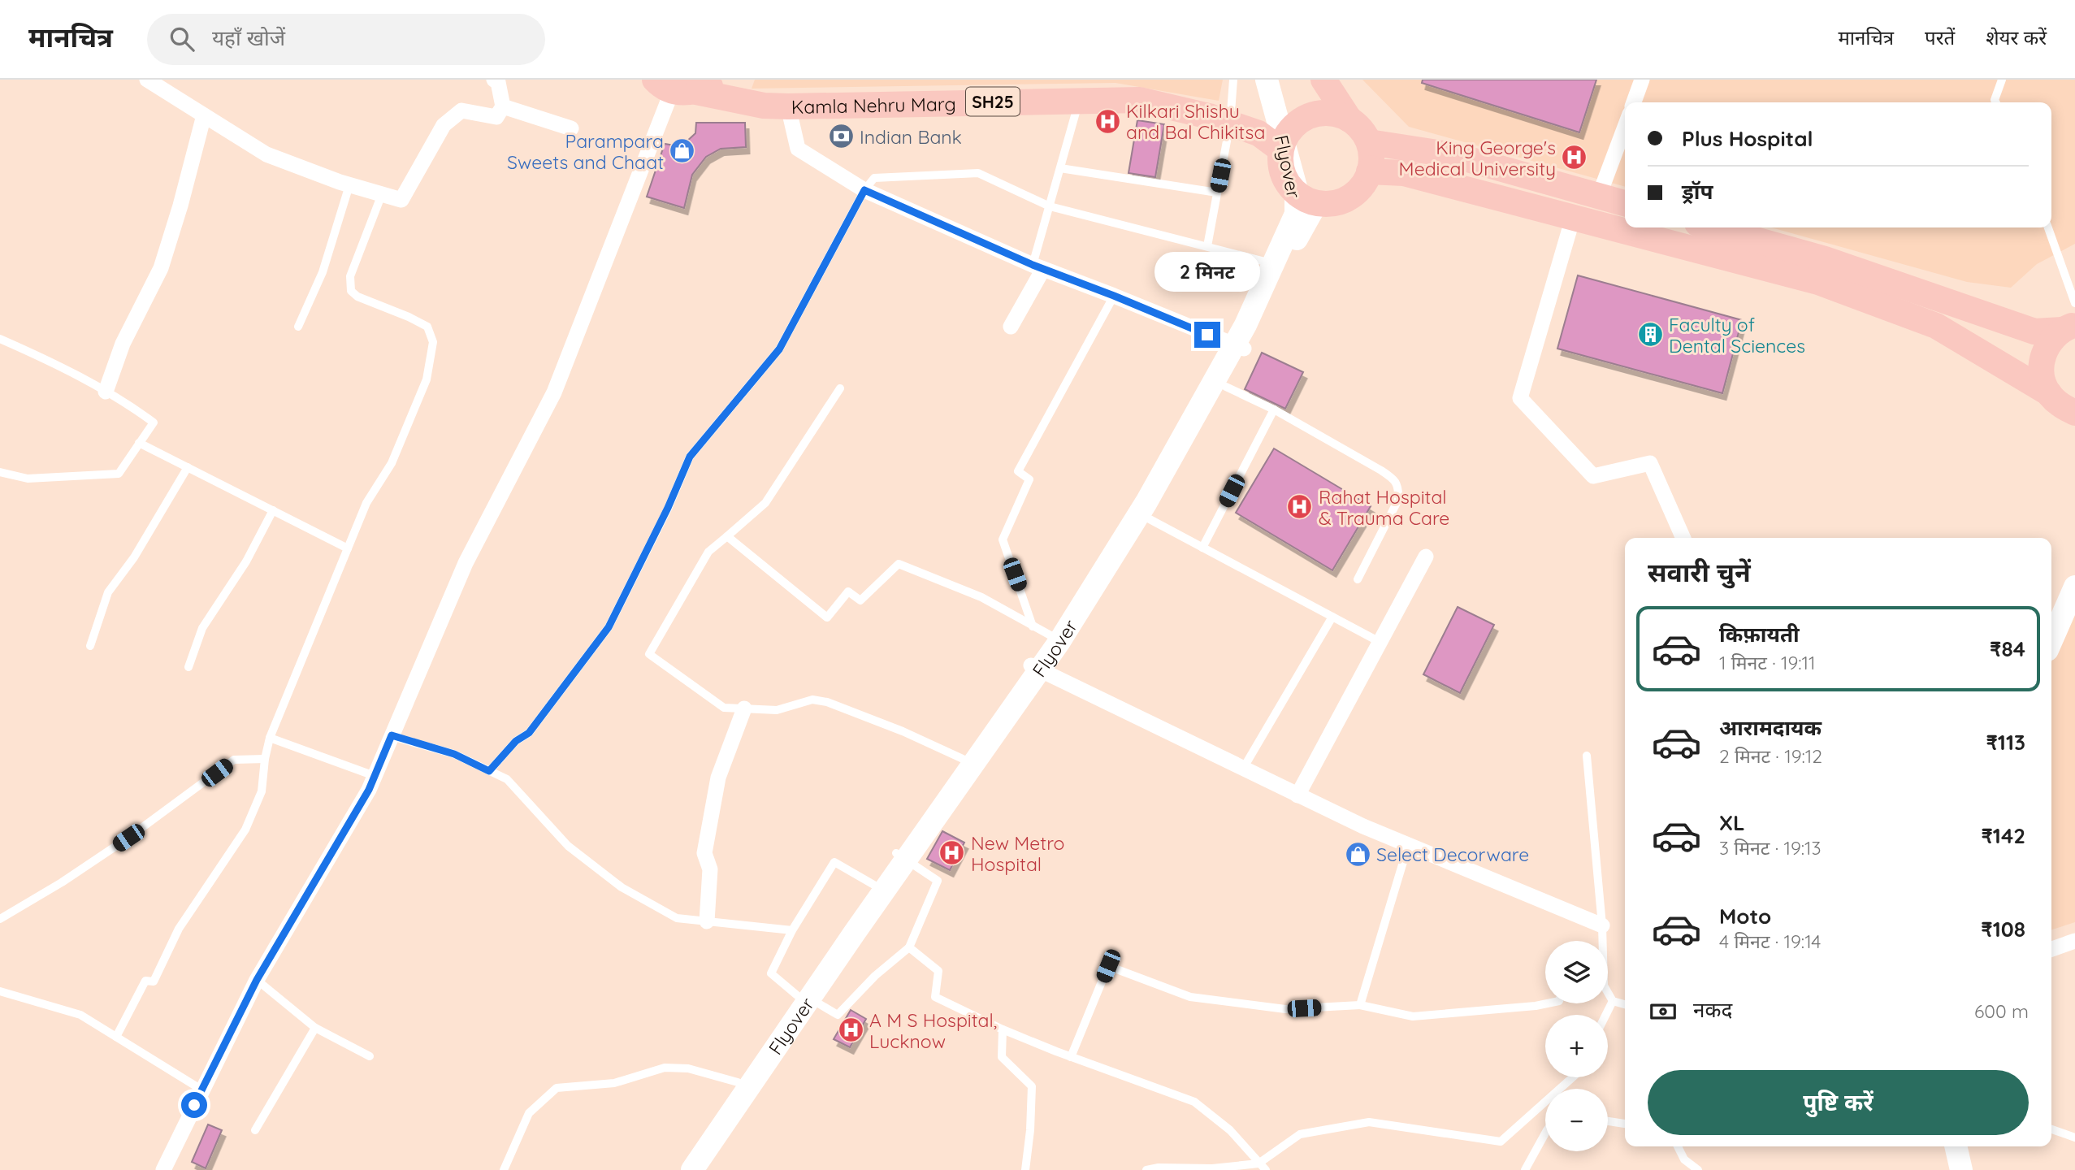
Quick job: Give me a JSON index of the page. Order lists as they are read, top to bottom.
{
  "streets": {
    "main road": ["SH25", "Kamla Nehru Marg", "Flyover"]
  },
  "places": {
    "hospital": [
      "Kilkari Shishu and Bal Chikitsa",
      "King George's Medical University",
      "Rahat Hospital & Trauma Care",
      "New Metro Hospital",
      "A M S Hospital, Lucknow"
    ],
    "bank": ["Indian Bank"],
    "shop": ["Parampara Sweets and Chaat", "Select Decorware"],
    "building": ["Faculty of Dental Sciences"]
  },
  "page": {
    "header": "मानचित्र",
    "search": "यहाँ खोजें",
    "nav": ["मानचित्र", "परतें", "शेयर करें"],
    "banner": ["Plus Hospital", "ड्रॉप"],
    "bubble": "2 मिनट",
    "heading": "सवारी चुनें",
    "list": [
      {
        "name": "किफ़ायती",
        "note": "1 मिनट · 19:11",
        "value": "₹84"
      },
      {
        "name": "आरामदायक",
        "note": "2 मिनट · 19:12",
        "value": "₹113"
      },
      {
        "name": "XL",
        "note": "3 मिनट · 19:13",
        "value": "₹142"
      },
      {
        "name": "Moto",
        "note": "4 मिनट · 19:14",
        "value": "₹108"
      }
    ],
    "map_buttons": ["+", "−"],
    "pay": ["नकद", "600 m"],
    "buttons": "पुष्टि करें"
  }
}
